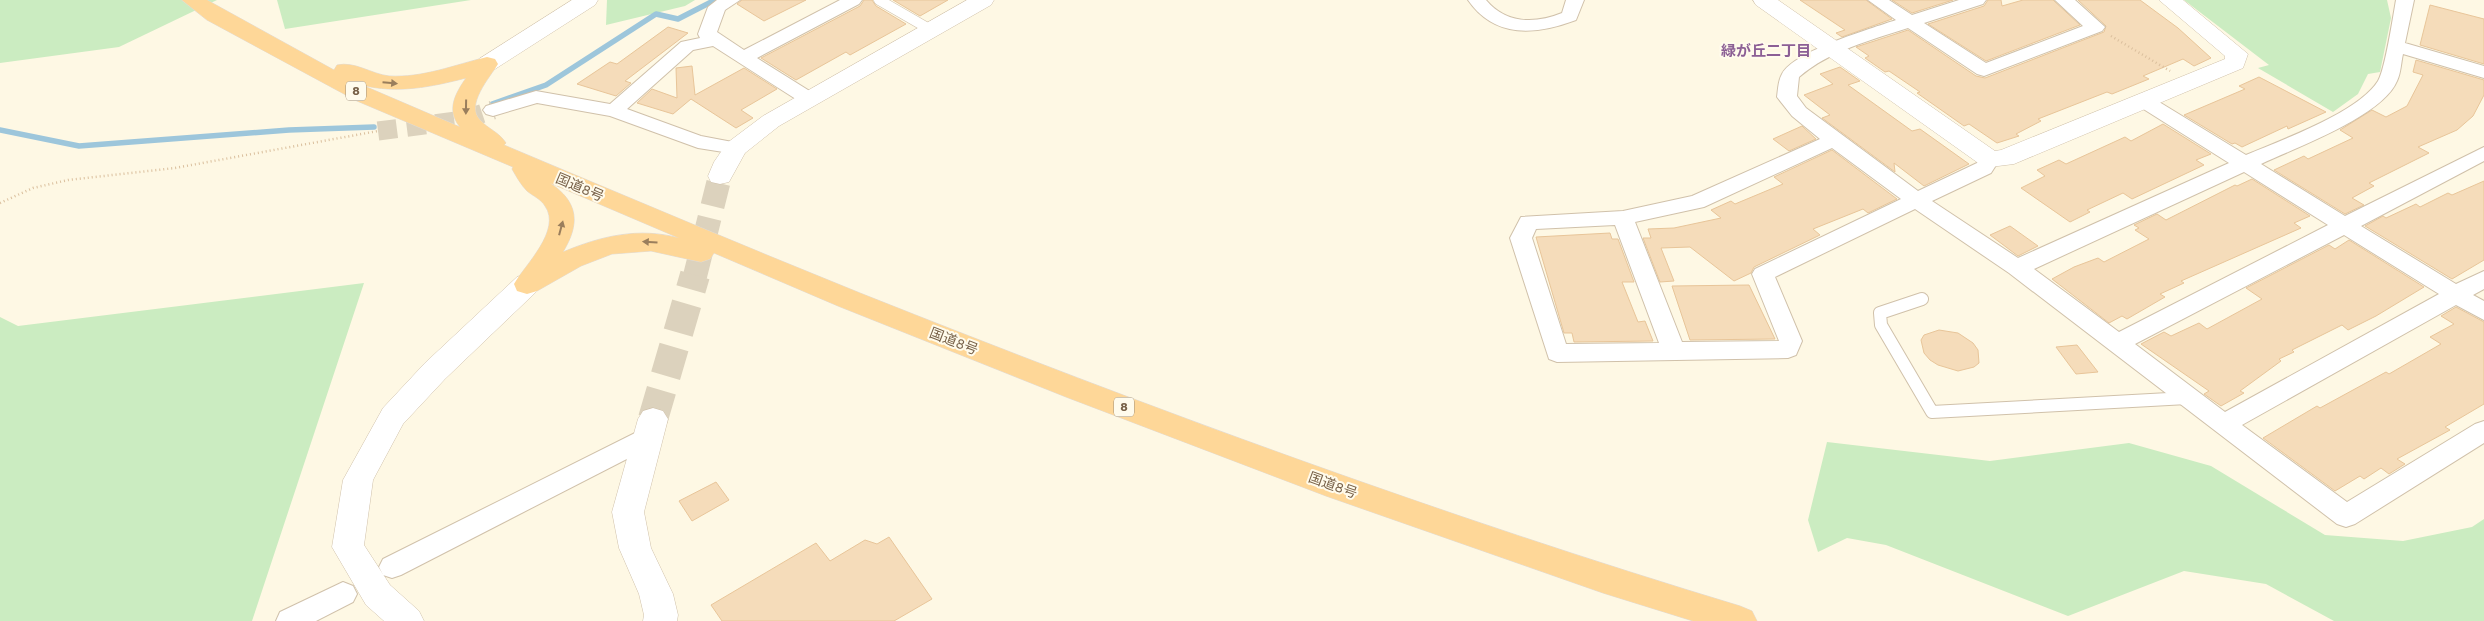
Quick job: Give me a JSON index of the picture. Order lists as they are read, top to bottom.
{
  "streets": {
    "highway": ["8", "国道8号"]
  },
  "districts": ["緑が丘二丁目"]
}
